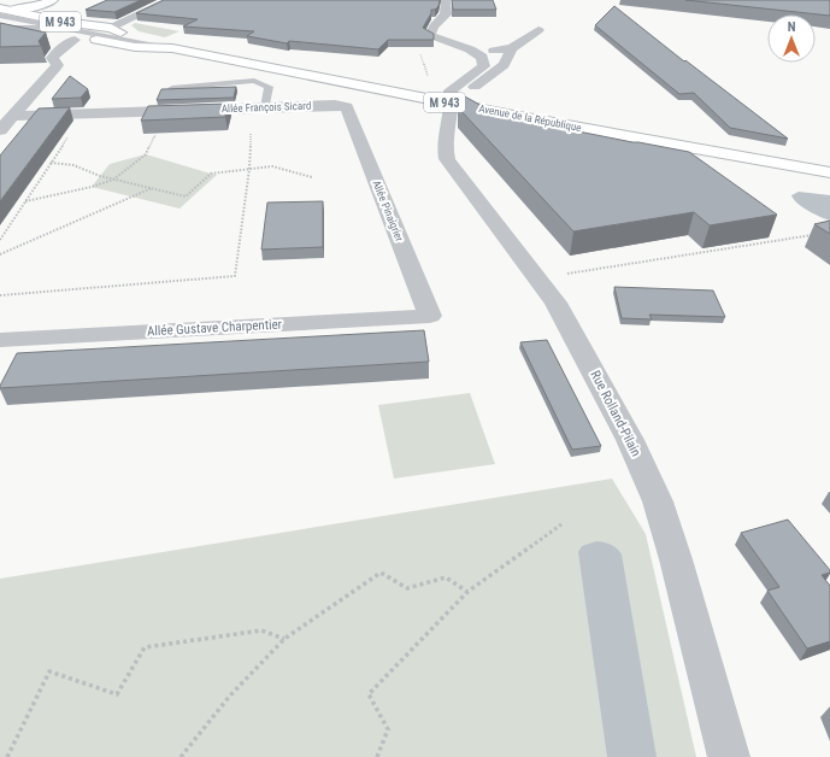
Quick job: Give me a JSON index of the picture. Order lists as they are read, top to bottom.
{
  "streets": {
    "main road": ["M 943", "Avenue de la République"],
    "street": [
      "Allée François Sicard",
      "Allée Pinaigrier",
      "Allée Gustave Charpentier",
      "Rue Rolland-Pilain"
    ]
  },
  "crossings": [
    ["Allée François Sicard", "Allée Pinaigrier"],
    ["Avenue de la République", "Rue Rolland-Pilain"],
    ["Allée Pinaigrier", "Allée Gustave Charpentier"]
  ],
  "north": "top"
}
